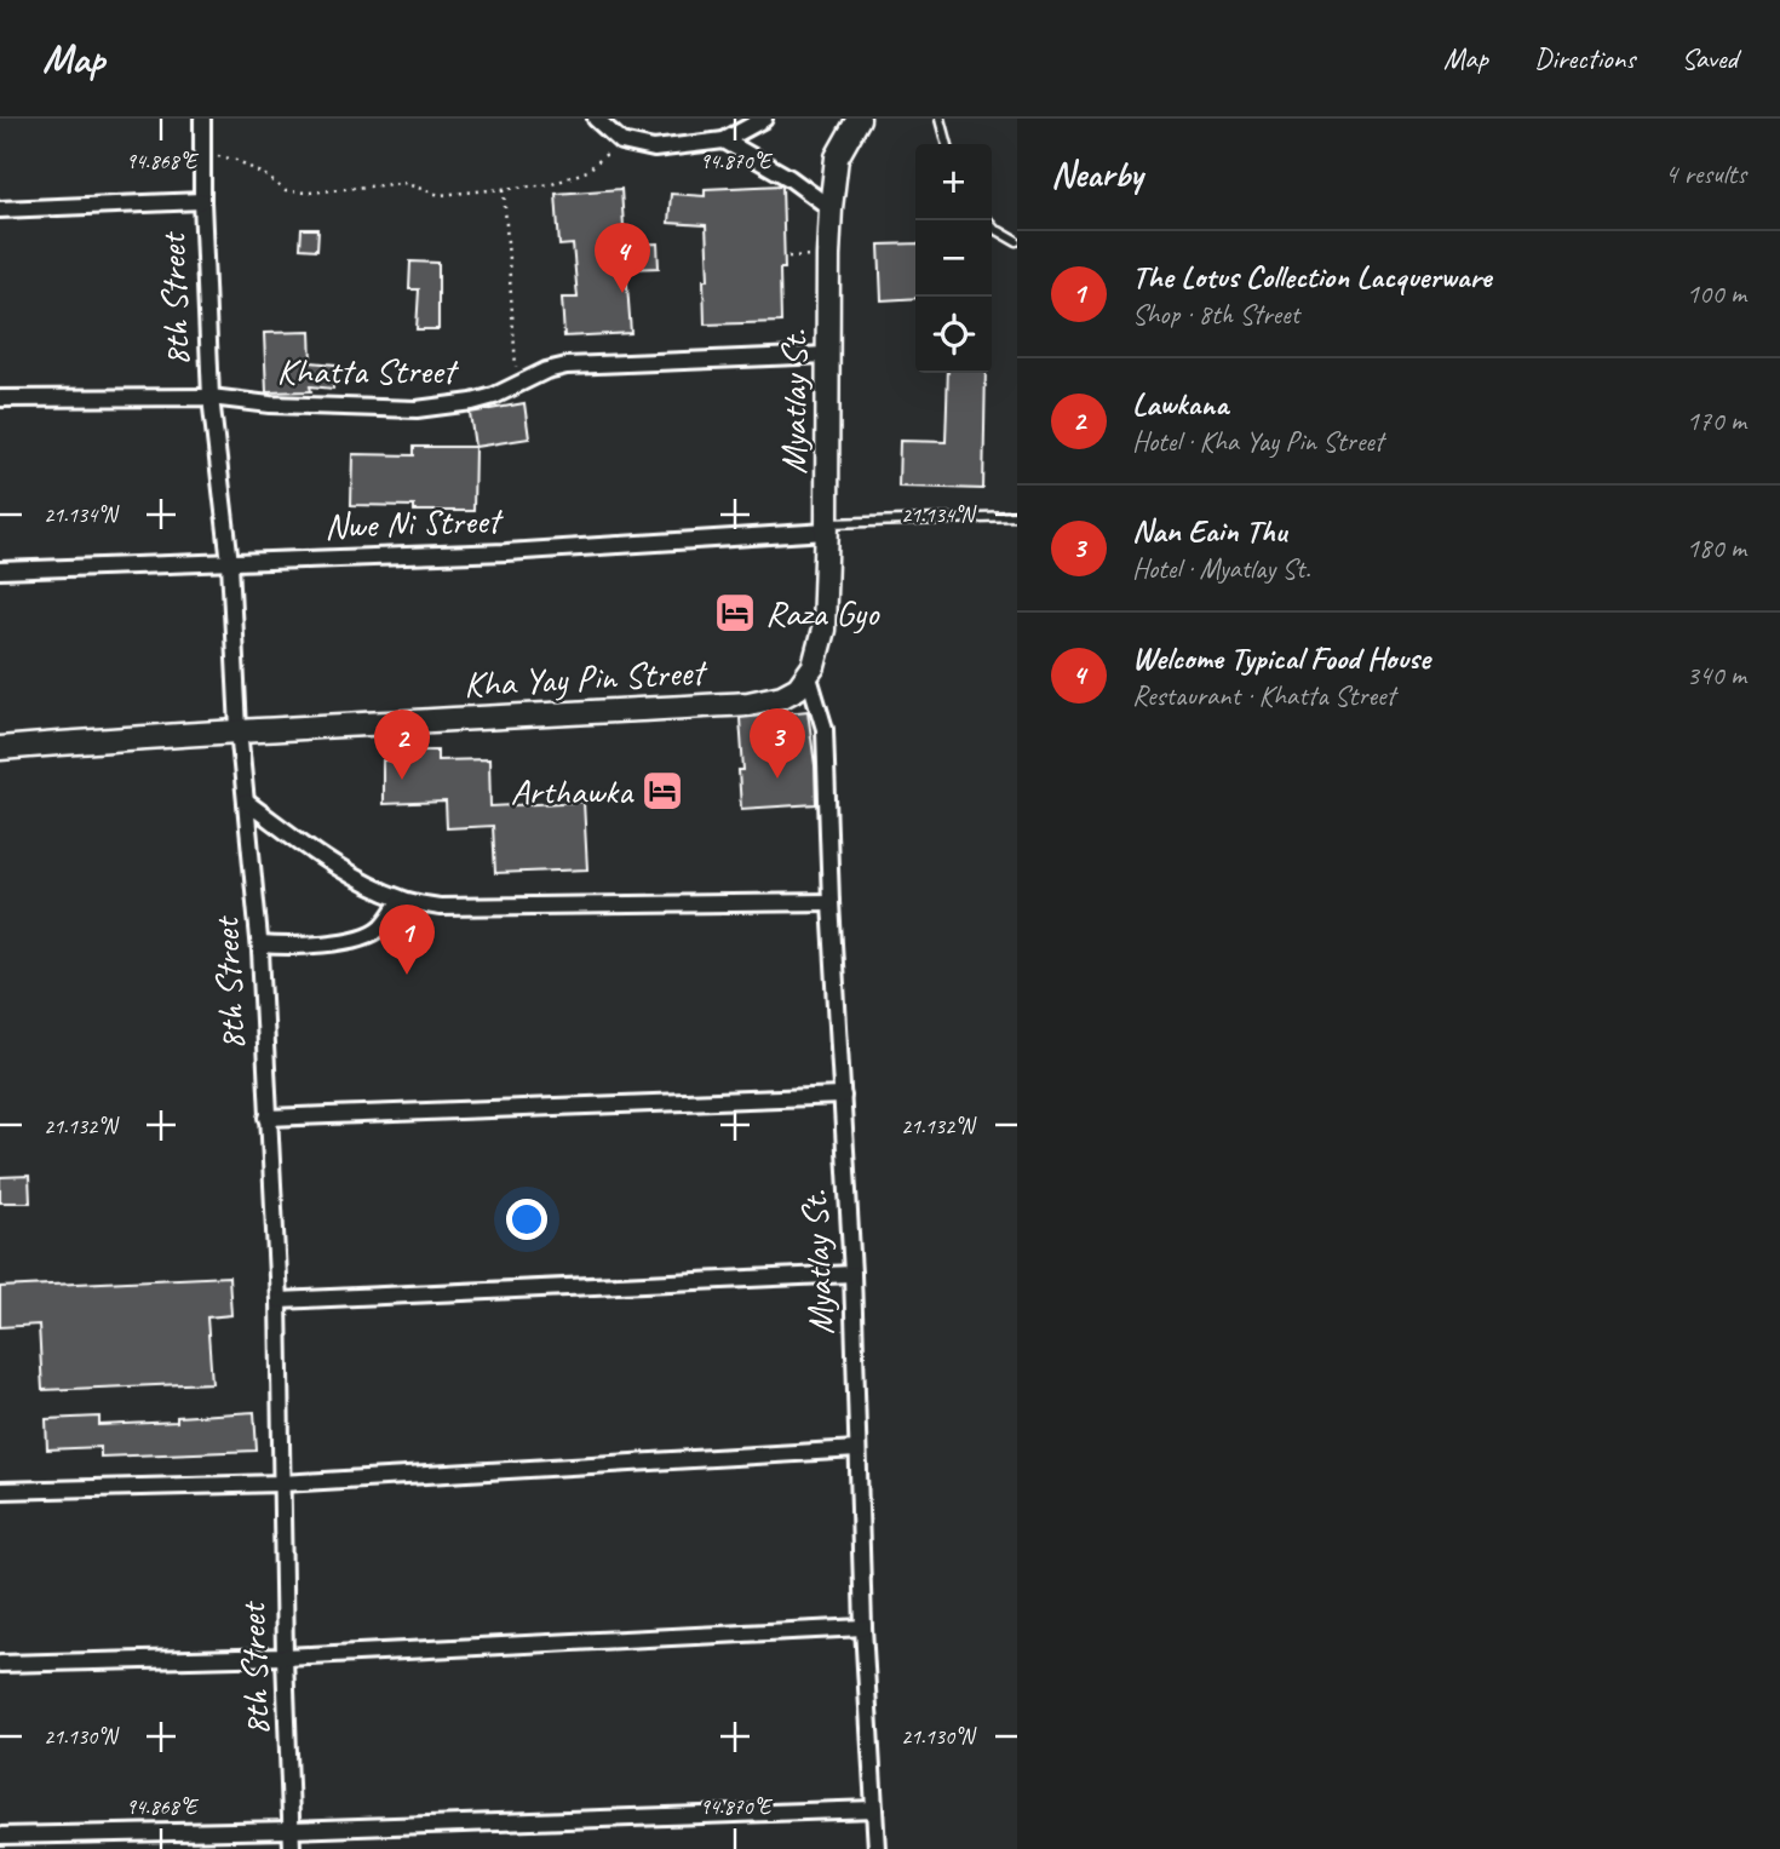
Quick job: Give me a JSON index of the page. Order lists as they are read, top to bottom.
{
  "streets": {
    "street": [
      "8th Street",
      "Khatta Street",
      "Myatlay St.",
      "Nwe Ni Street",
      "Kha Yay Pin Street"
    ]
  },
  "crossings": [
    ["8th Street", "Khatta Street"],
    ["8th Street", "Nwe Ni Street"],
    ["8th Street", "Kha Yay Pin Street"],
    ["Khatta Street", "Myatlay St."],
    ["Myatlay St.", "Nwe Ni Street"],
    ["Myatlay St.", "Kha Yay Pin Street"]
  ],
  "places": {
    "hotel": ["Raza Gyo", "Arthawka"]
  },
  "page": {
    "header": "Map",
    "nav": ["Map", "Directions", "Saved"],
    "heading": ["Nearby", "4 results"],
    "map_buttons": ["+", "−"],
    "pins": [
      "4",
      "3",
      "2",
      "1"
    ],
    "list": [
      {
        "mark": "1",
        "name": "The Lotus Collection Lacquerware",
        "note": "Shop · 8th Street",
        "value": "100 m"
      },
      {
        "mark": "2",
        "name": "Lawkana",
        "note": "Hotel · Kha Yay Pin Street",
        "value": "170 m"
      },
      {
        "mark": "3",
        "name": "Nan Eain Thu",
        "note": "Hotel · Myatlay St.",
        "value": "180 m"
      },
      {
        "mark": "4",
        "name": "Welcome Typical Food House",
        "note": "Restaurant · Khatta Street",
        "value": "340 m"
      }
    ]
  },
  "coordinates": [
    "94.868°E",
    "94.870°E",
    "21.134°N",
    "21.132°N",
    "21.130°N"
  ]
}
